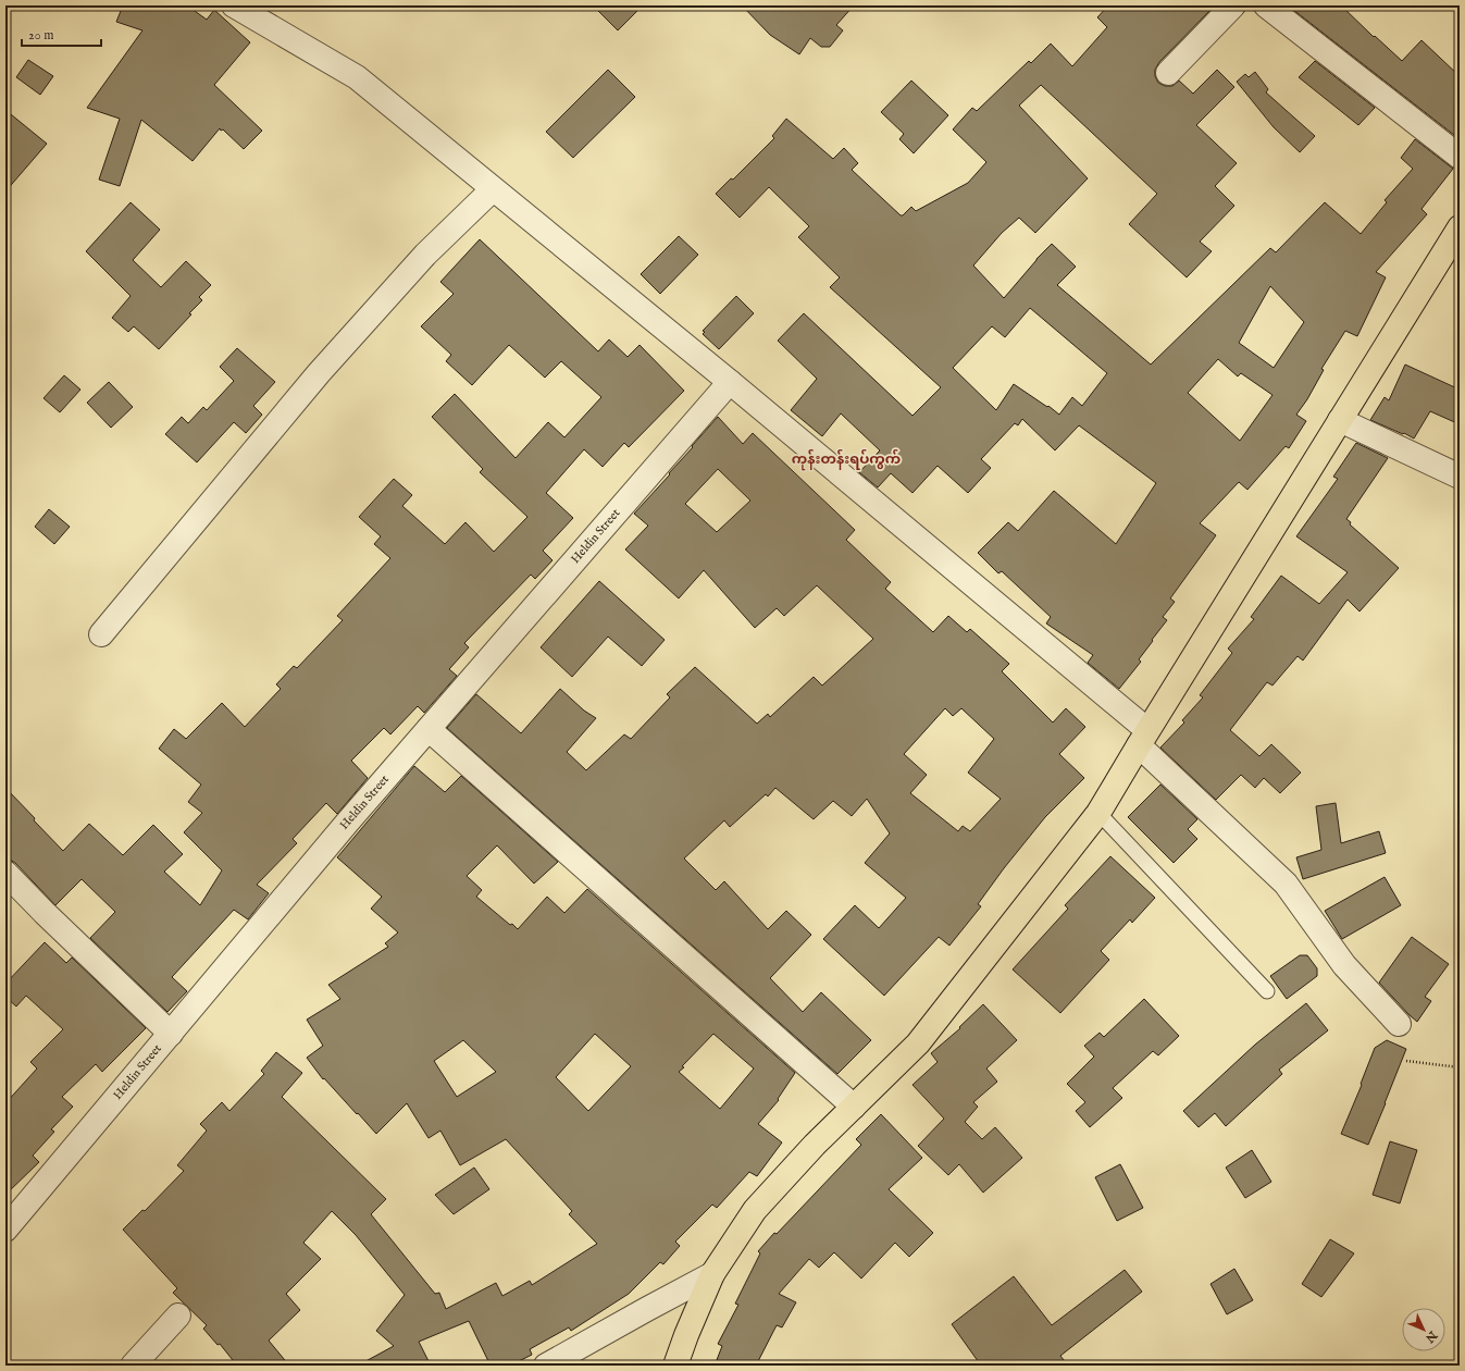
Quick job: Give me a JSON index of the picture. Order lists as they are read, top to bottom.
{
  "streets": {
    "street": ["Heldin Street"]
  },
  "districts": ["ကုန်းတန်းရပ်ကွက်"],
  "scale_bar": "20 m",
  "north": "bottom right"
}
